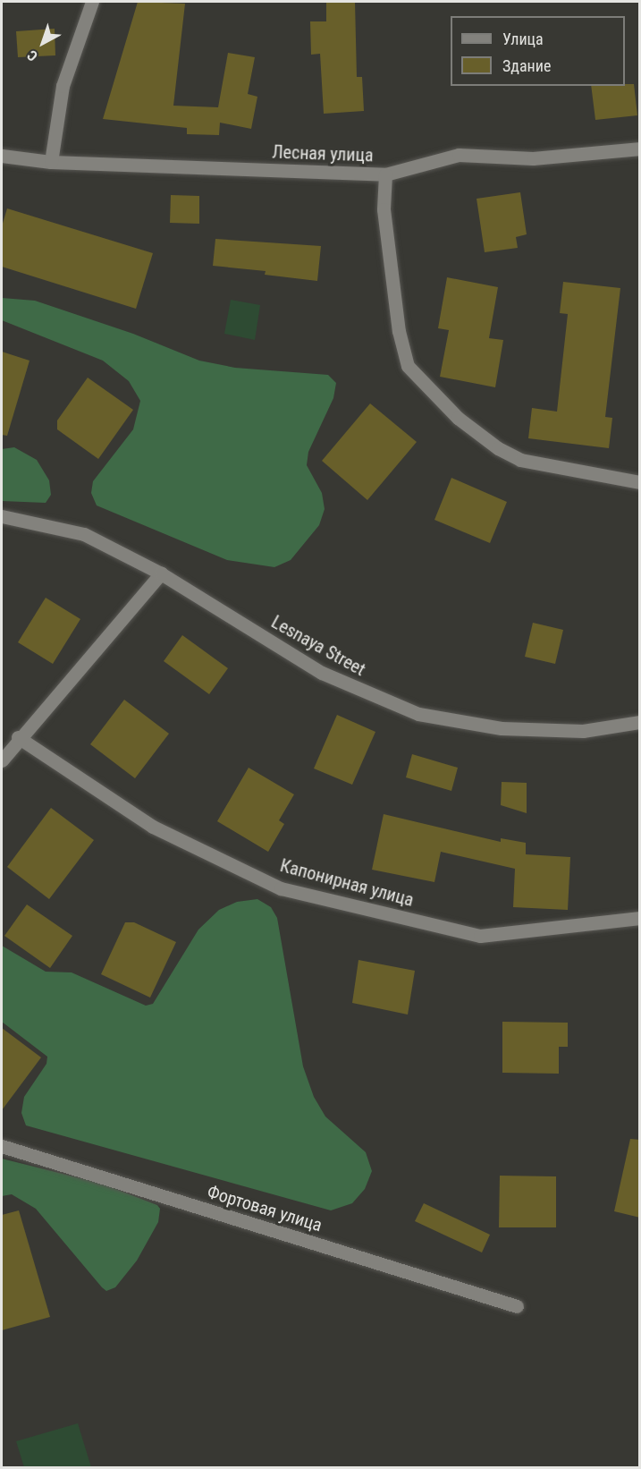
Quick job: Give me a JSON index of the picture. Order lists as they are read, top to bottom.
{
  "streets": {
    "street": [
      "Лесная улица",
      "Lesnaya Street",
      "Капонирная улица",
      "Фортовая улица"
    ]
  },
  "legend": ["Улица", "Здание"],
  "north": "bottom left"
}
